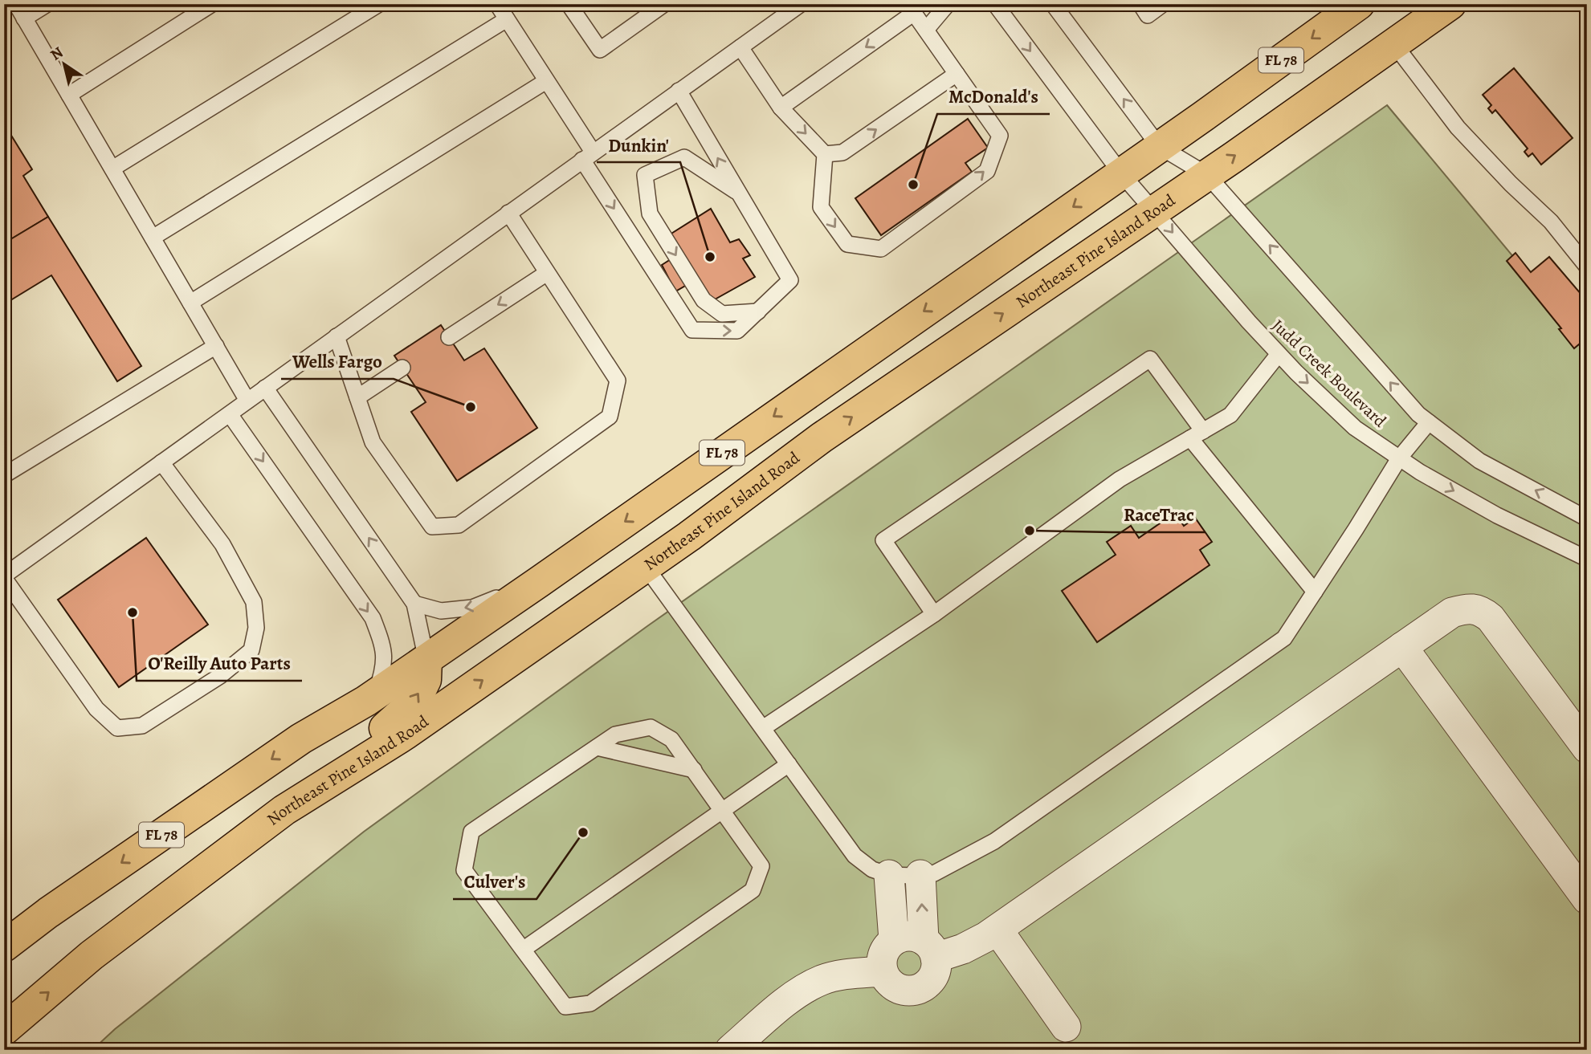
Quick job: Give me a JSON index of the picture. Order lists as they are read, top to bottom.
{
  "streets": {
    "main road": ["FL 78", "Northeast Pine Island Road"],
    "lane": ["Judd Creek Boulevard"]
  },
  "crossings": [
    ["FL 78", "Judd Creek Boulevard"],
    ["Northeast Pine Island Road", "Judd Creek Boulevard"]
  ],
  "places": [
    "McDonald's",
    "Dunkin'",
    "Wells Fargo",
    "RaceTrac",
    "O'Reilly Auto Parts",
    "Culver's"
  ],
  "north": "top left"
}
